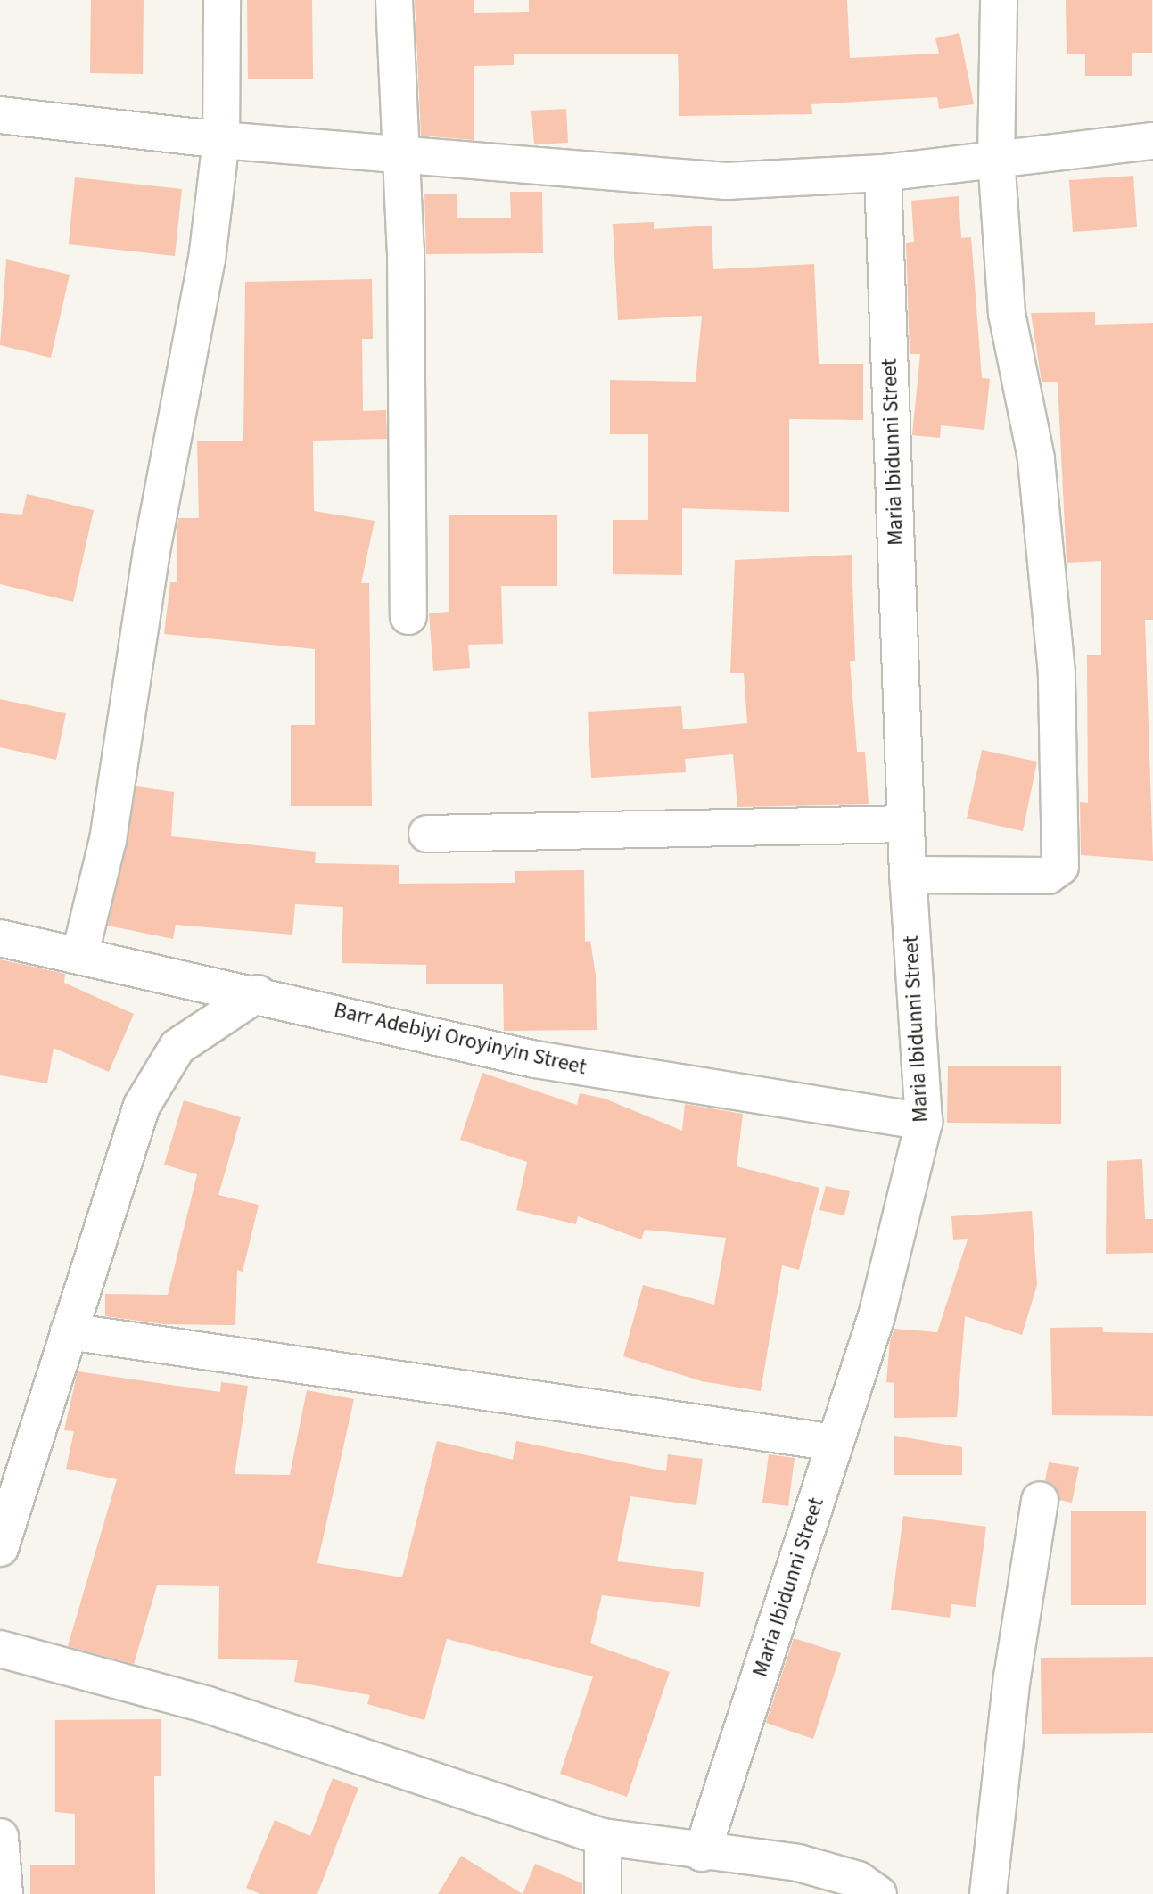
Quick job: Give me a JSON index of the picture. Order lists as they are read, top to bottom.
{
  "streets": {
    "street": ["Maria Ibidunni Street", "Barr Adebiyi Oroyinyin Street"]
  },
  "crossings": [
    ["Maria Ibidunni Street", "Barr Adebiyi Oroyinyin Street"]
  ]
}
